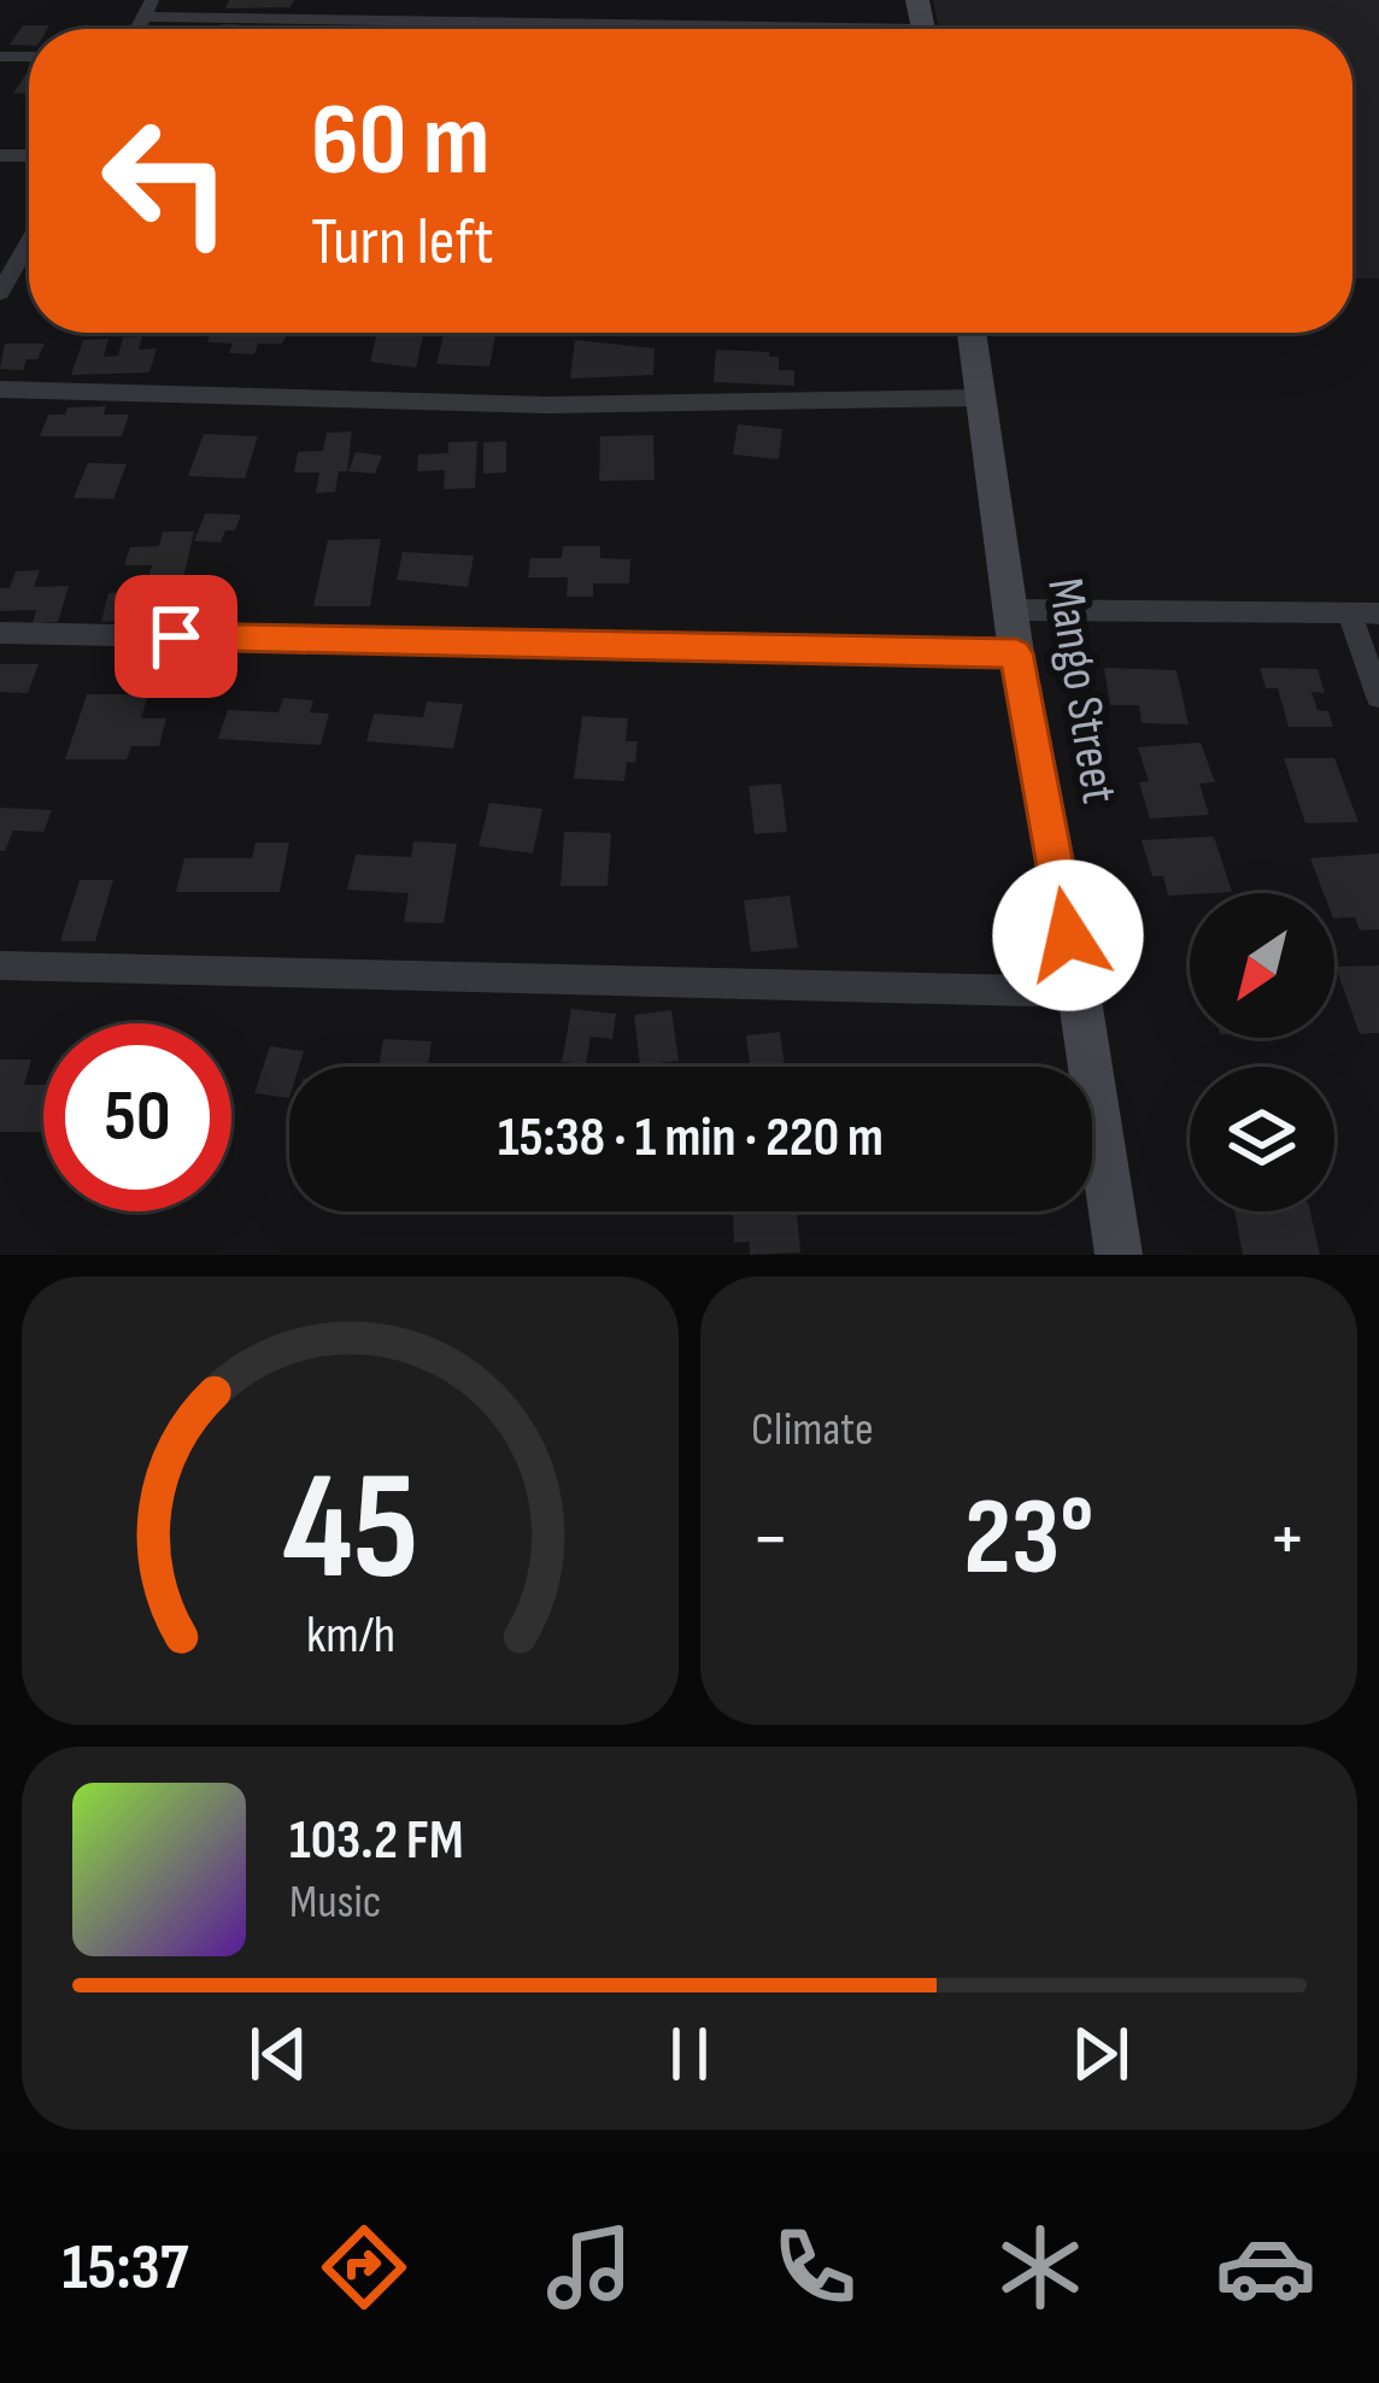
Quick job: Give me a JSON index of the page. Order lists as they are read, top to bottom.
{
  "streets": {
    "main road": ["Mango Street"]
  },
  "north": "bottom left",
  "page": {
    "turn": ["60 m", "Turn left"],
    "limit": "50",
    "trip": "15:38 · 1 min · 220 m",
    "tile": "Climate",
    "heat": ["−", "23°", "+"],
    "song": ["103.2 FM", "Music"],
    "tabs": "15:37",
    "gauge": ["45", "km/h"]
  }
}
